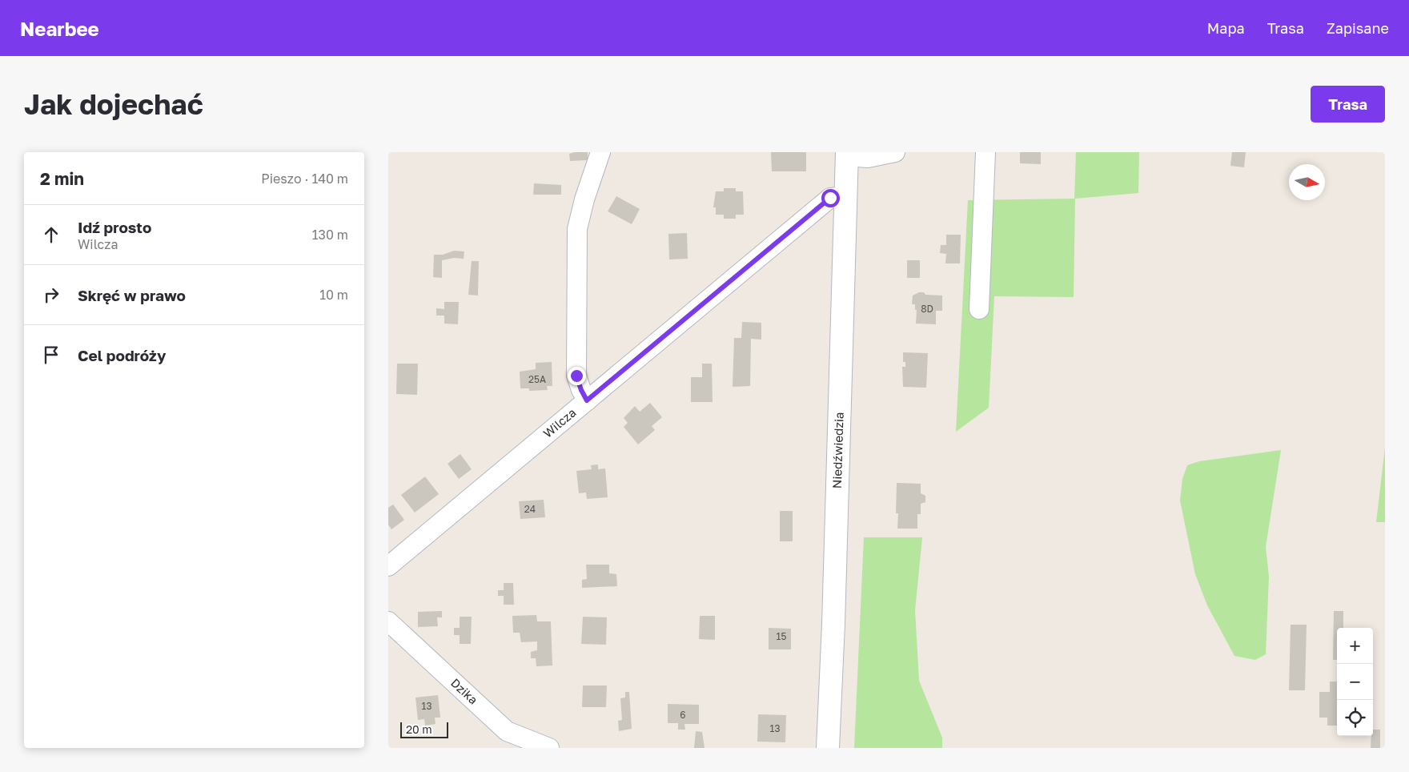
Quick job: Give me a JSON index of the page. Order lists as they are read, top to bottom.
{
  "streets": {
    "street": ["Wilcza", "Niedźwiedzia", "Dzika"]
  },
  "crossings": [
    ["Wilcza", "Niedźwiedzia"]
  ],
  "house_numbers": [
    "8D",
    "25A",
    "24",
    "15",
    "13",
    "6",
    "13"
  ],
  "scale_bar": "20 m",
  "north": "right",
  "page": {
    "header": "Nearbee",
    "nav": ["Mapa", "Trasa", "Zapisane"],
    "buttons": "Trasa",
    "title": "Jak dojechać",
    "heading": ["2 min", "Pieszo · 140 m"],
    "list": [
      ["Idź prosto", "Wilcza", "130 m"],
      ["Skręć w prawo", "10 m"],
      "Cel podróży"
    ],
    "map_buttons": ["+", "−"],
    "scale": "20 m"
  }
}
